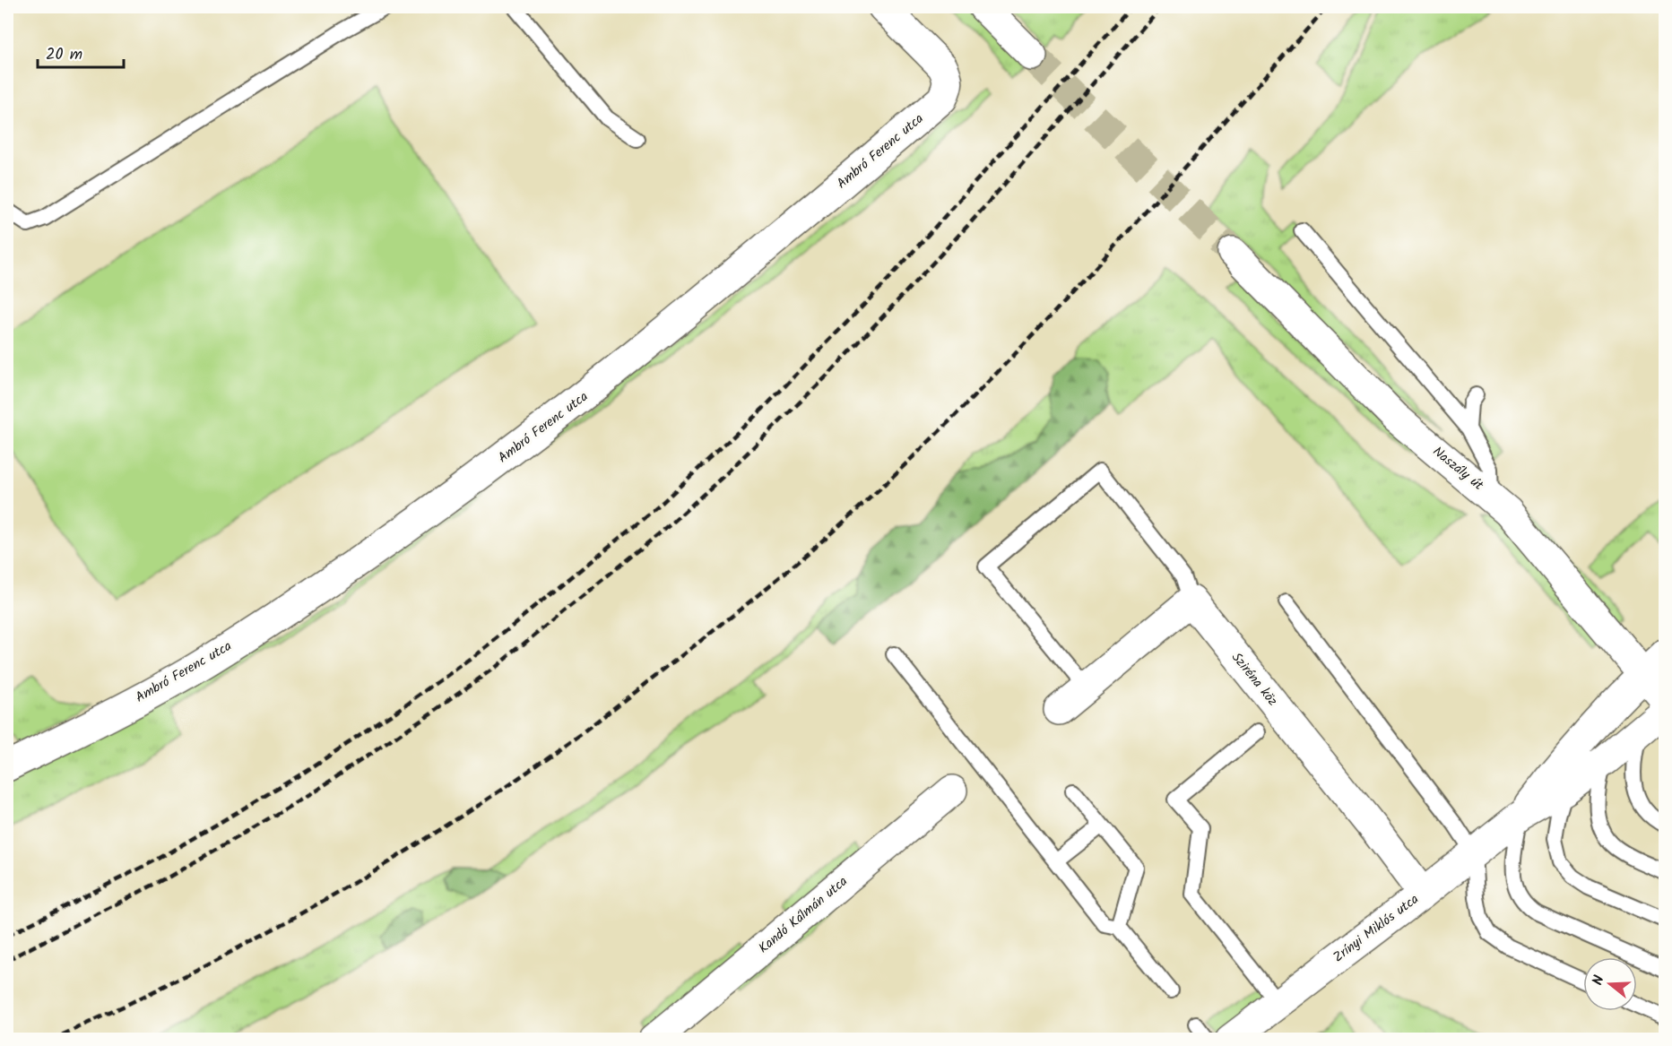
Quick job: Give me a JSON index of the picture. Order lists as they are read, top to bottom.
{
  "streets": {
    "street": [
      "Ambró Ferenc utca",
      "Naszály út",
      "Sziréna köz",
      "Kandó Kálmán utca",
      "Zrínyi Miklós utca"
    ]
  },
  "crossings": [
    ["Naszály út", "Zrínyi Miklós utca"],
    ["Sziréna köz", "Zrínyi Miklós utca"]
  ],
  "scale_bar": "20 m",
  "north": "left"
}
